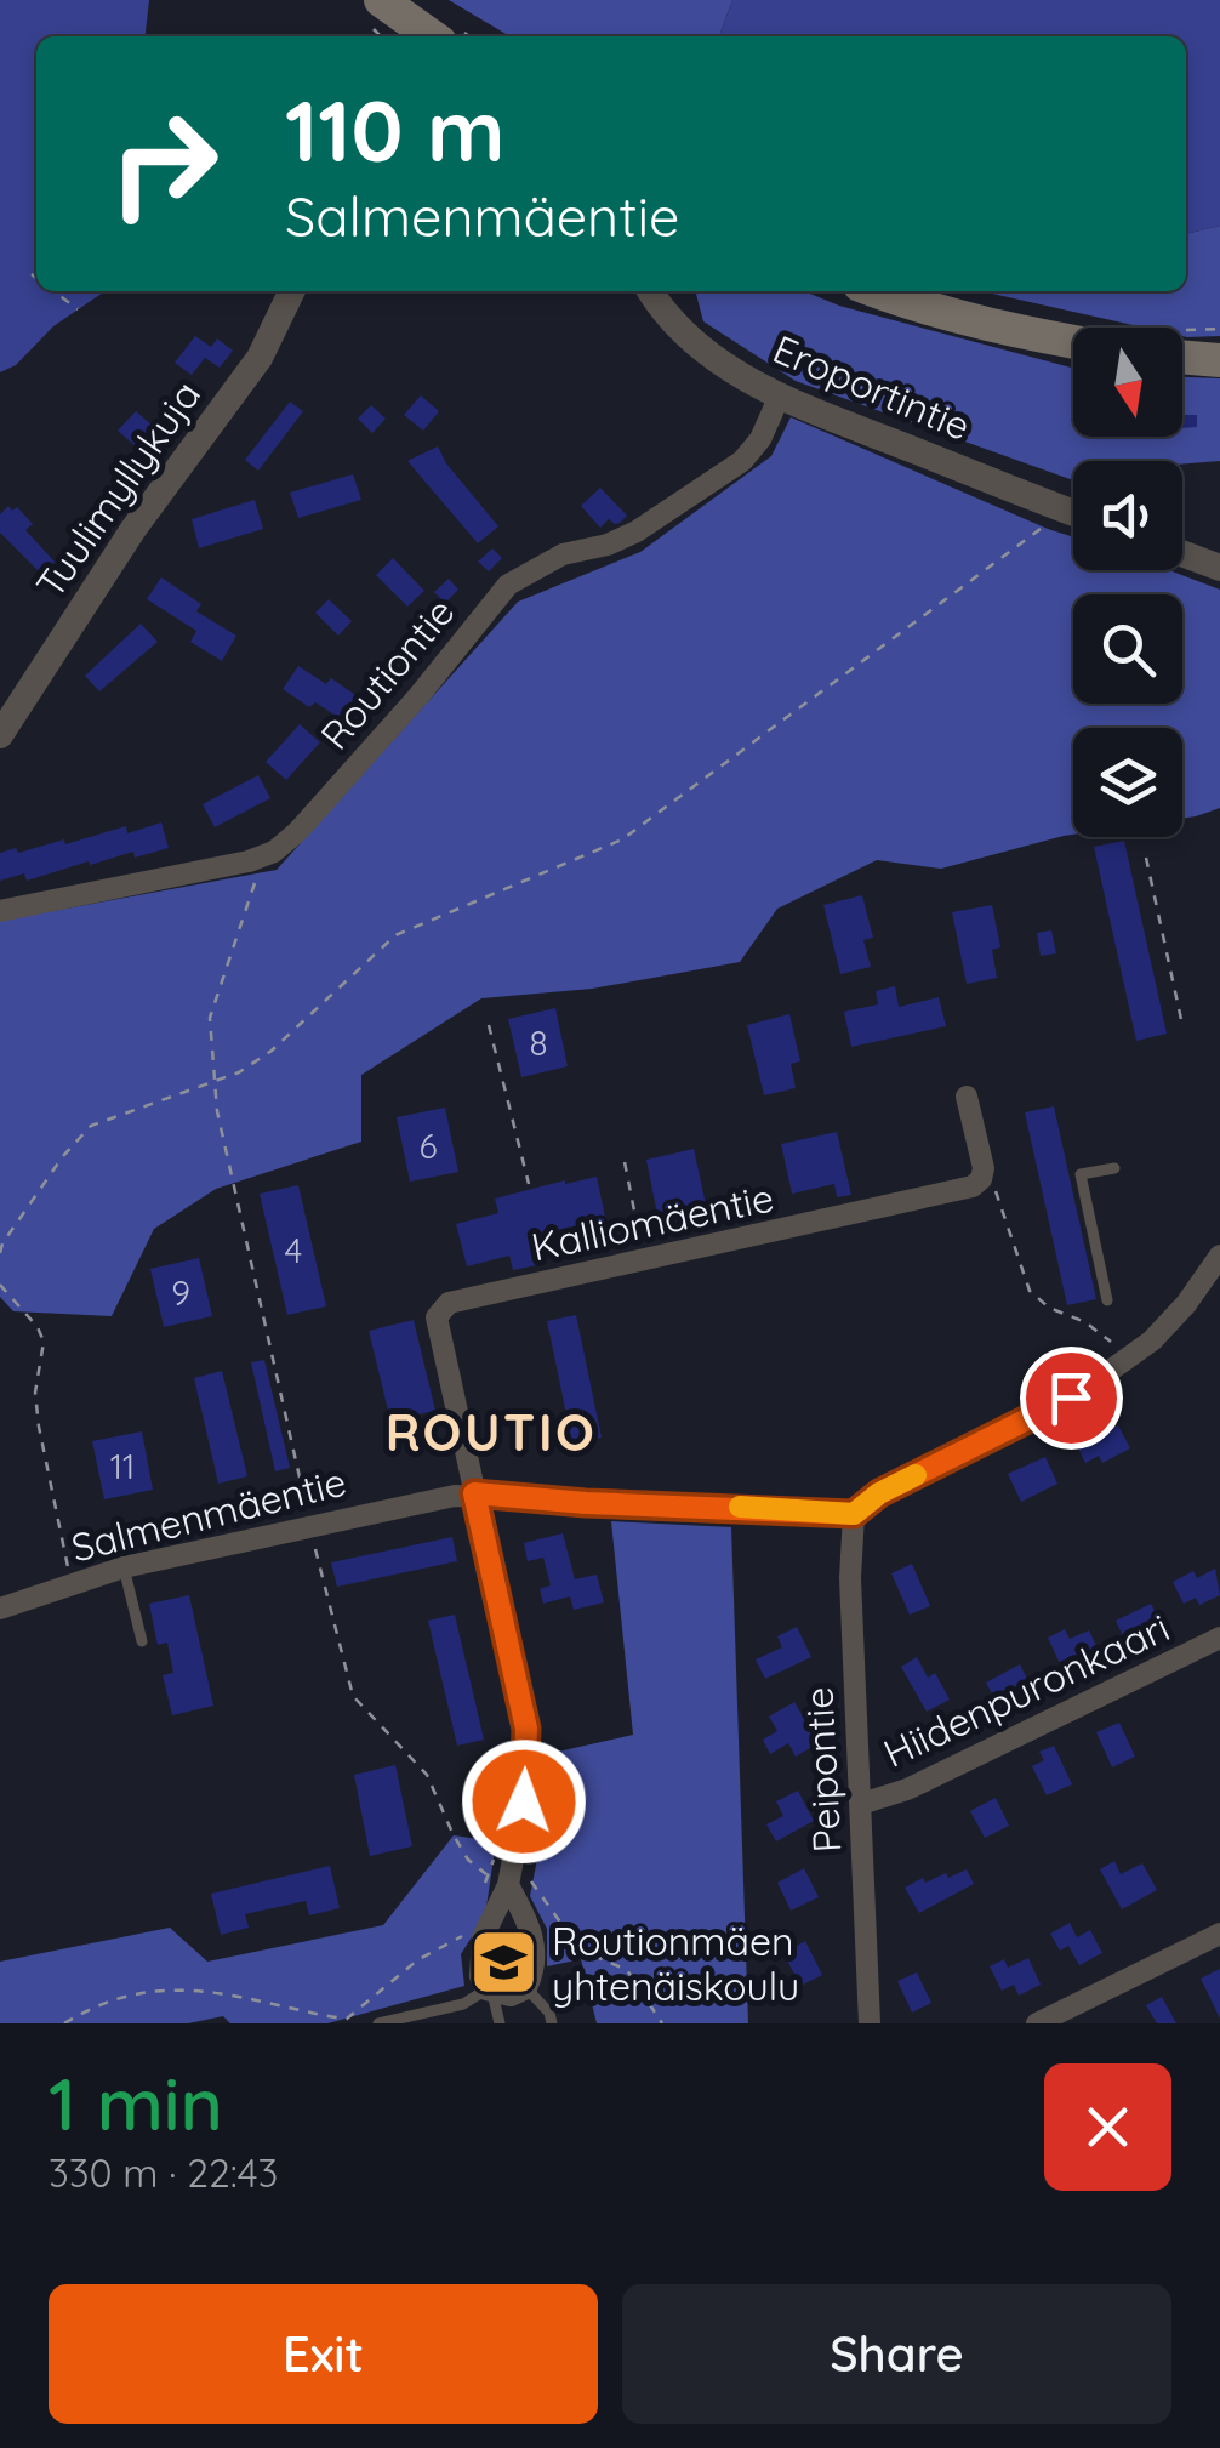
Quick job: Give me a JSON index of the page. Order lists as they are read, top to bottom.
{
  "streets": {
    "street": [
      "Eroportintie",
      "Tuulimyllykuja",
      "Routiontie",
      "Kalliomäentie",
      "Salmenmäentie",
      "Hiidenpuronkaari",
      "Peipontie"
    ]
  },
  "crossings": [
    ["Eroportintie", "Routiontie"],
    ["Kalliomäentie", "Salmenmäentie"],
    ["Salmenmäentie", "Peipontie"],
    ["Hiidenpuronkaari", "Peipontie"]
  ],
  "districts": ["ROUTIO"],
  "places": {
    "school or university": ["Routionmäen yhtenäiskoulu"]
  },
  "house_numbers": [
    "8",
    "6",
    "4",
    "9",
    "11"
  ],
  "north": "bottom",
  "page": {
    "turn": ["110 m", "Salmenmäentie"],
    "heading": ["1 min", "330 m · 22:43"],
    "buttons": ["Exit", "Share"]
  }
}
